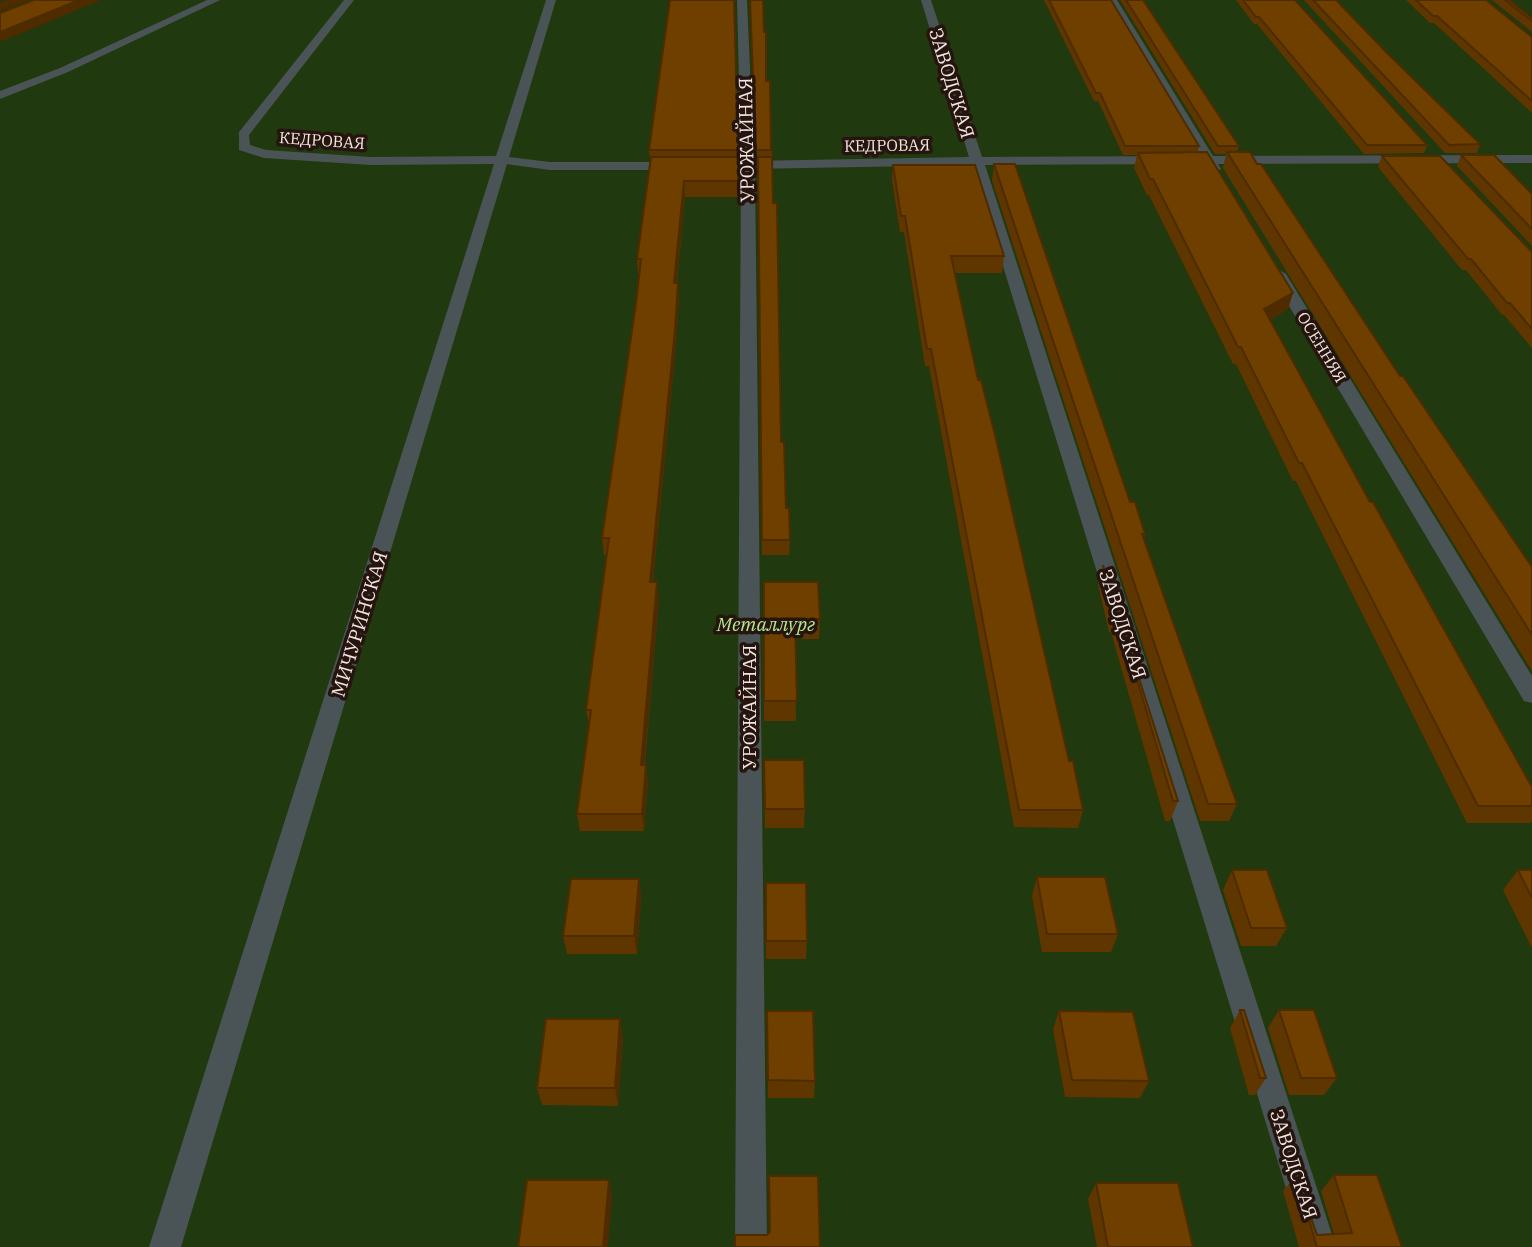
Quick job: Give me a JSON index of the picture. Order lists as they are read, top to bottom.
{
  "streets": {
    "street": [
      "ЗАВОДСКАЯ",
      "КЕДРОВАЯ",
      "УРОЖАЙНАЯ",
      "ОСЕННЯЯ",
      "МИЧУРИНСКАЯ"
    ]
  },
  "crossings": [
    ["ЗАВОДСКАЯ", "КЕДРОВАЯ"],
    ["КЕДРОВАЯ", "УРОЖАЙНАЯ"],
    ["КЕДРОВАЯ", "МИЧУРИНСКАЯ"]
  ],
  "parks": ["Металлург"]
}
